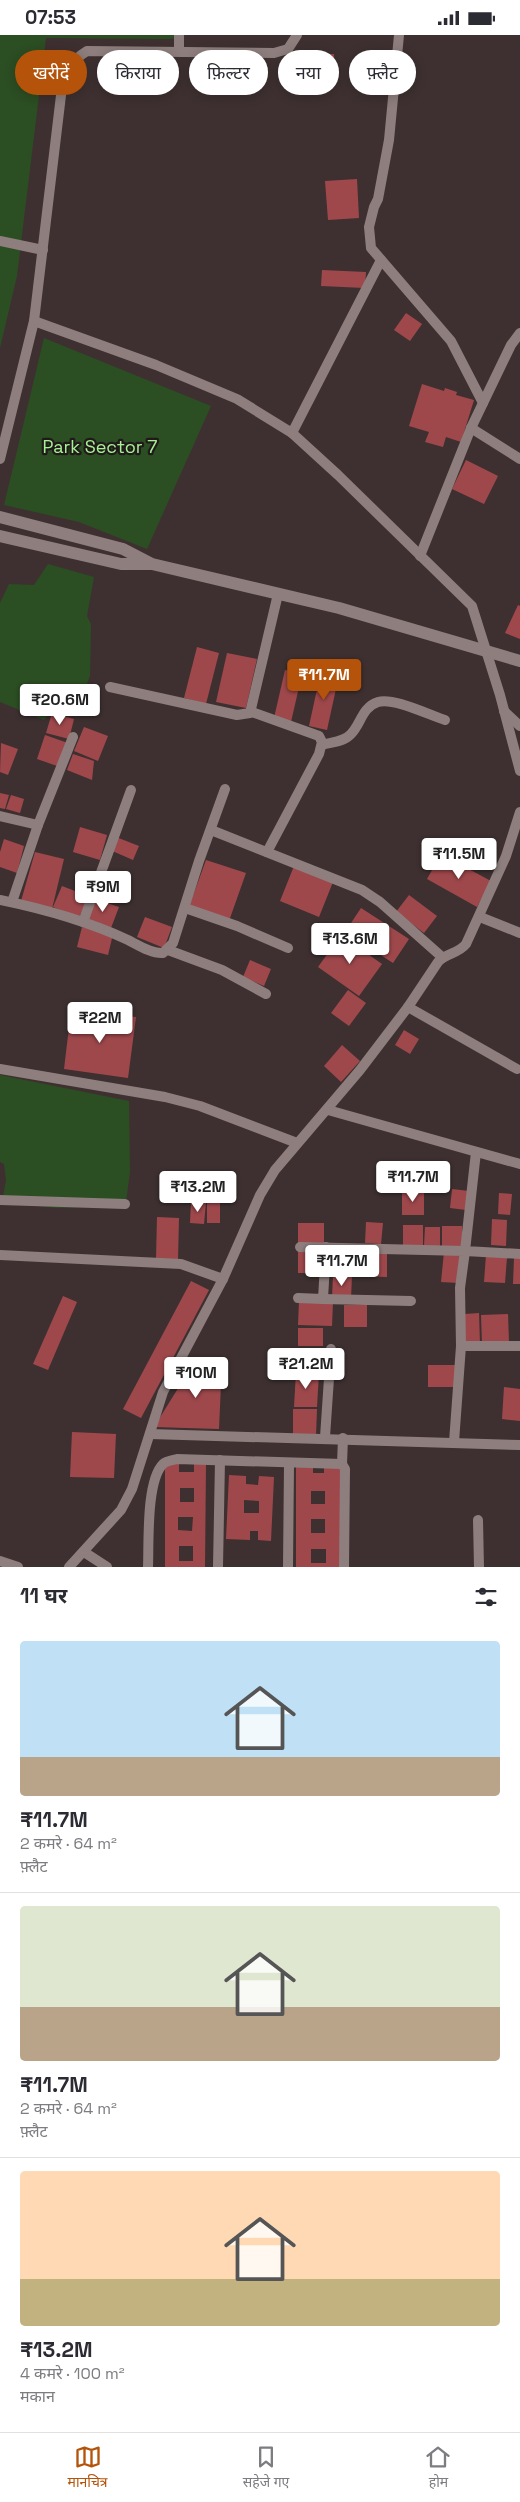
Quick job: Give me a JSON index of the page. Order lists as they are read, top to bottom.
{
  "parks": ["Park Sector 7"],
  "page": {
    "status": "07:53",
    "chip": [
      "खरीदें",
      "किराया",
      "फ़िल्टर",
      "नया",
      "फ़्लैट"
    ],
    "price": [
      "₹11.7M",
      "₹20.6M",
      "₹11.5M",
      "₹9M",
      "₹13.6M",
      "₹22M",
      "₹11.7M",
      "₹13.2M",
      "₹11.7M",
      "₹21.2M",
      "₹10M"
    ],
    "heading": "11 घर",
    "list": [
      {
        "name": "₹11.7M",
        "note": "2 कमरे · 64 m² · फ़्लैट"
      },
      {
        "name": "₹11.7M",
        "note": "2 कमरे · 64 m² · फ़्लैट"
      },
      {
        "name": "₹13.2M",
        "note": "4 कमरे · 100 m² · मकान"
      }
    ],
    "tabs": ["मानचित्र", "सहेजे गए", "होम"]
  }
}
